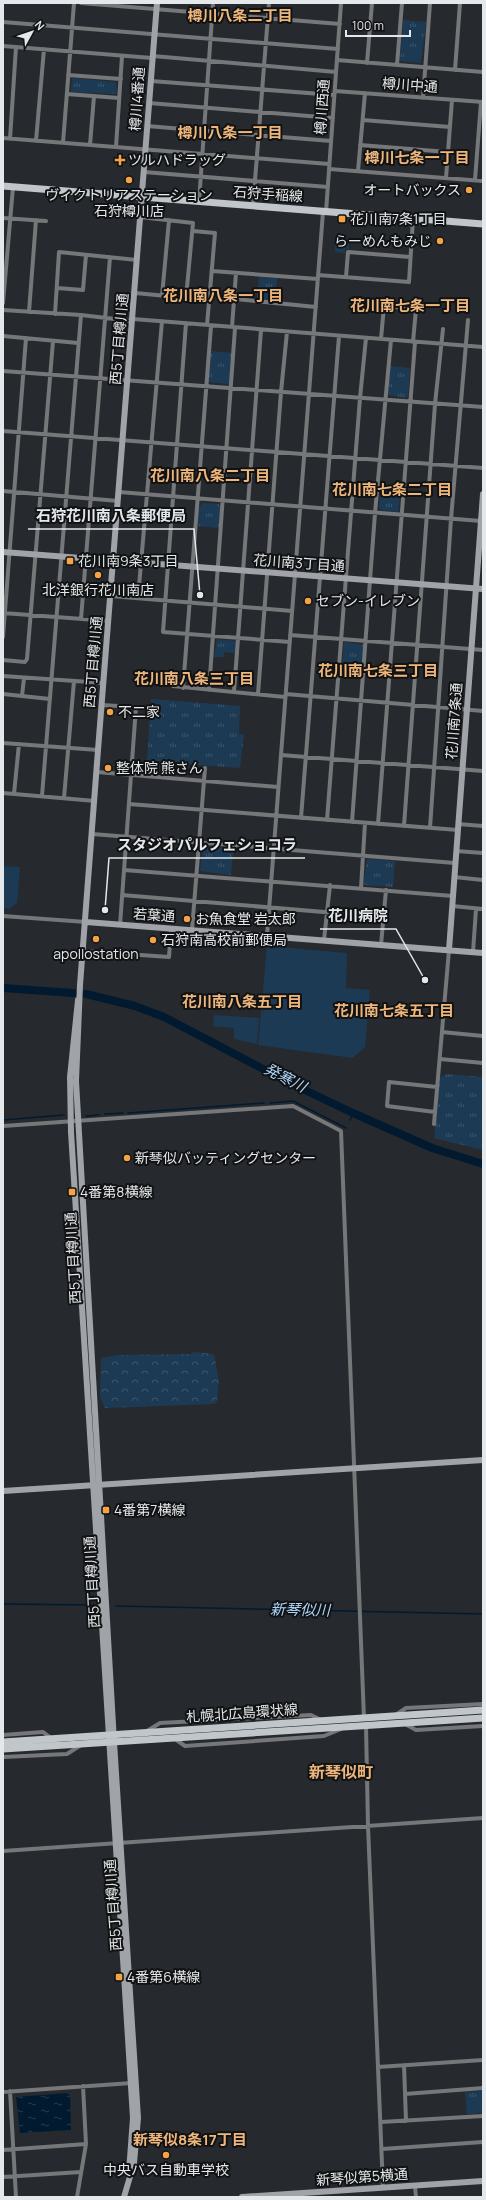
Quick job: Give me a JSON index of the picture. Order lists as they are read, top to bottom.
{
  "streets": {
    "main road": ["石狩手稲線", "札幌北広島環状線"],
    "street": [
      "樽川中通",
      "樽川4番通",
      "樽川西通",
      "西5丁目樽川通",
      "花川南3丁目通",
      "花川南7条通",
      "若葉通",
      "新琴似第5横通"
    ]
  },
  "crossings": [
    ["樽川中通", "樽川4番通"],
    ["樽川中通", "樽川西通"],
    ["樽川4番通", "石狩手稲線"],
    ["樽川4番通", "西5丁目樽川通"],
    ["樽川西通", "石狩手稲線"],
    ["樽川西通", "花川南3丁目通"],
    ["樽川西通", "若葉通"],
    ["石狩手稲線", "西5丁目樽川通"],
    ["西5丁目樽川通", "花川南3丁目通"],
    ["西5丁目樽川通", "若葉通"],
    ["西5丁目樽川通", "札幌北広島環状線"],
    ["花川南3丁目通", "花川南7条通"],
    ["花川南7条通", "若葉通"]
  ],
  "districts": [
    "樽川八条二丁目",
    "樽川八条一丁目",
    "樽川七条一丁目",
    "花川南八条一丁目",
    "花川南七条一丁目",
    "花川南八条二丁目",
    "花川南七条二丁目",
    "花川南七条三丁目",
    "花川南八条三丁目",
    "花川南八条五丁目",
    "花川南七条五丁目",
    "新琴似町",
    "新琴似8条17丁目"
  ],
  "water": ["発寒川", "新琴似川"],
  "places": {
    "health": ["ツルハドラッグ"],
    "other": [
      "ヴィクトリアステーション 石狩樽川店",
      "オートバックス",
      "らーめんもみじ",
      "北洋銀行花川南店",
      "石狩花川南八条郵便局",
      "セブン-イレブン",
      "不二家",
      "整体院 熊さん",
      "スタジオパルフェショコラ",
      "お魚食堂 岩太郎",
      "apollostation",
      "石狩南高校前郵便局",
      "花川病院",
      "新琴似バッティングセンター",
      "中央バス自動車学校"
    ],
    "transit": [
      "花川南7条1丁目",
      "花川南9条3丁目",
      "4番第8横線",
      "4番第7横線",
      "4番第6横線"
    ]
  },
  "scale_bar": "100 m",
  "north": "top right"
}
